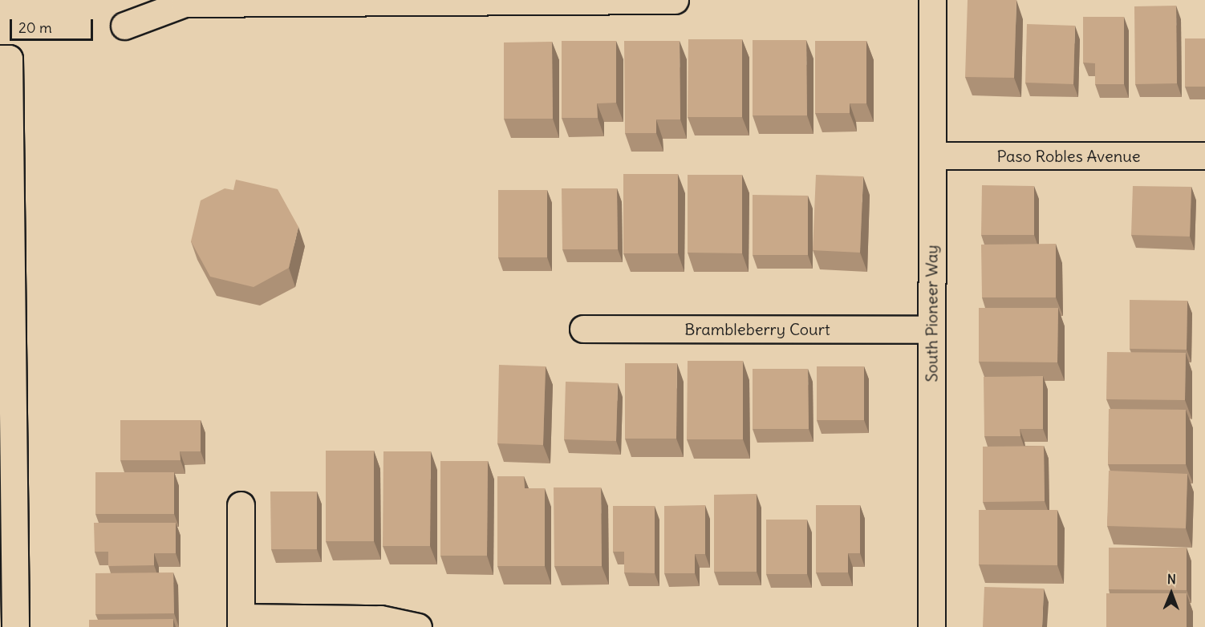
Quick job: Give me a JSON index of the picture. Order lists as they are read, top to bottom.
{
  "streets": {
    "street": ["Paso Robles Avenue", "South Pioneer Way", "Brambleberry Court"]
  },
  "crossings": [
    ["Paso Robles Avenue", "South Pioneer Way"],
    ["South Pioneer Way", "Brambleberry Court"]
  ],
  "scale_bar": "20 m",
  "north": "top"
}
